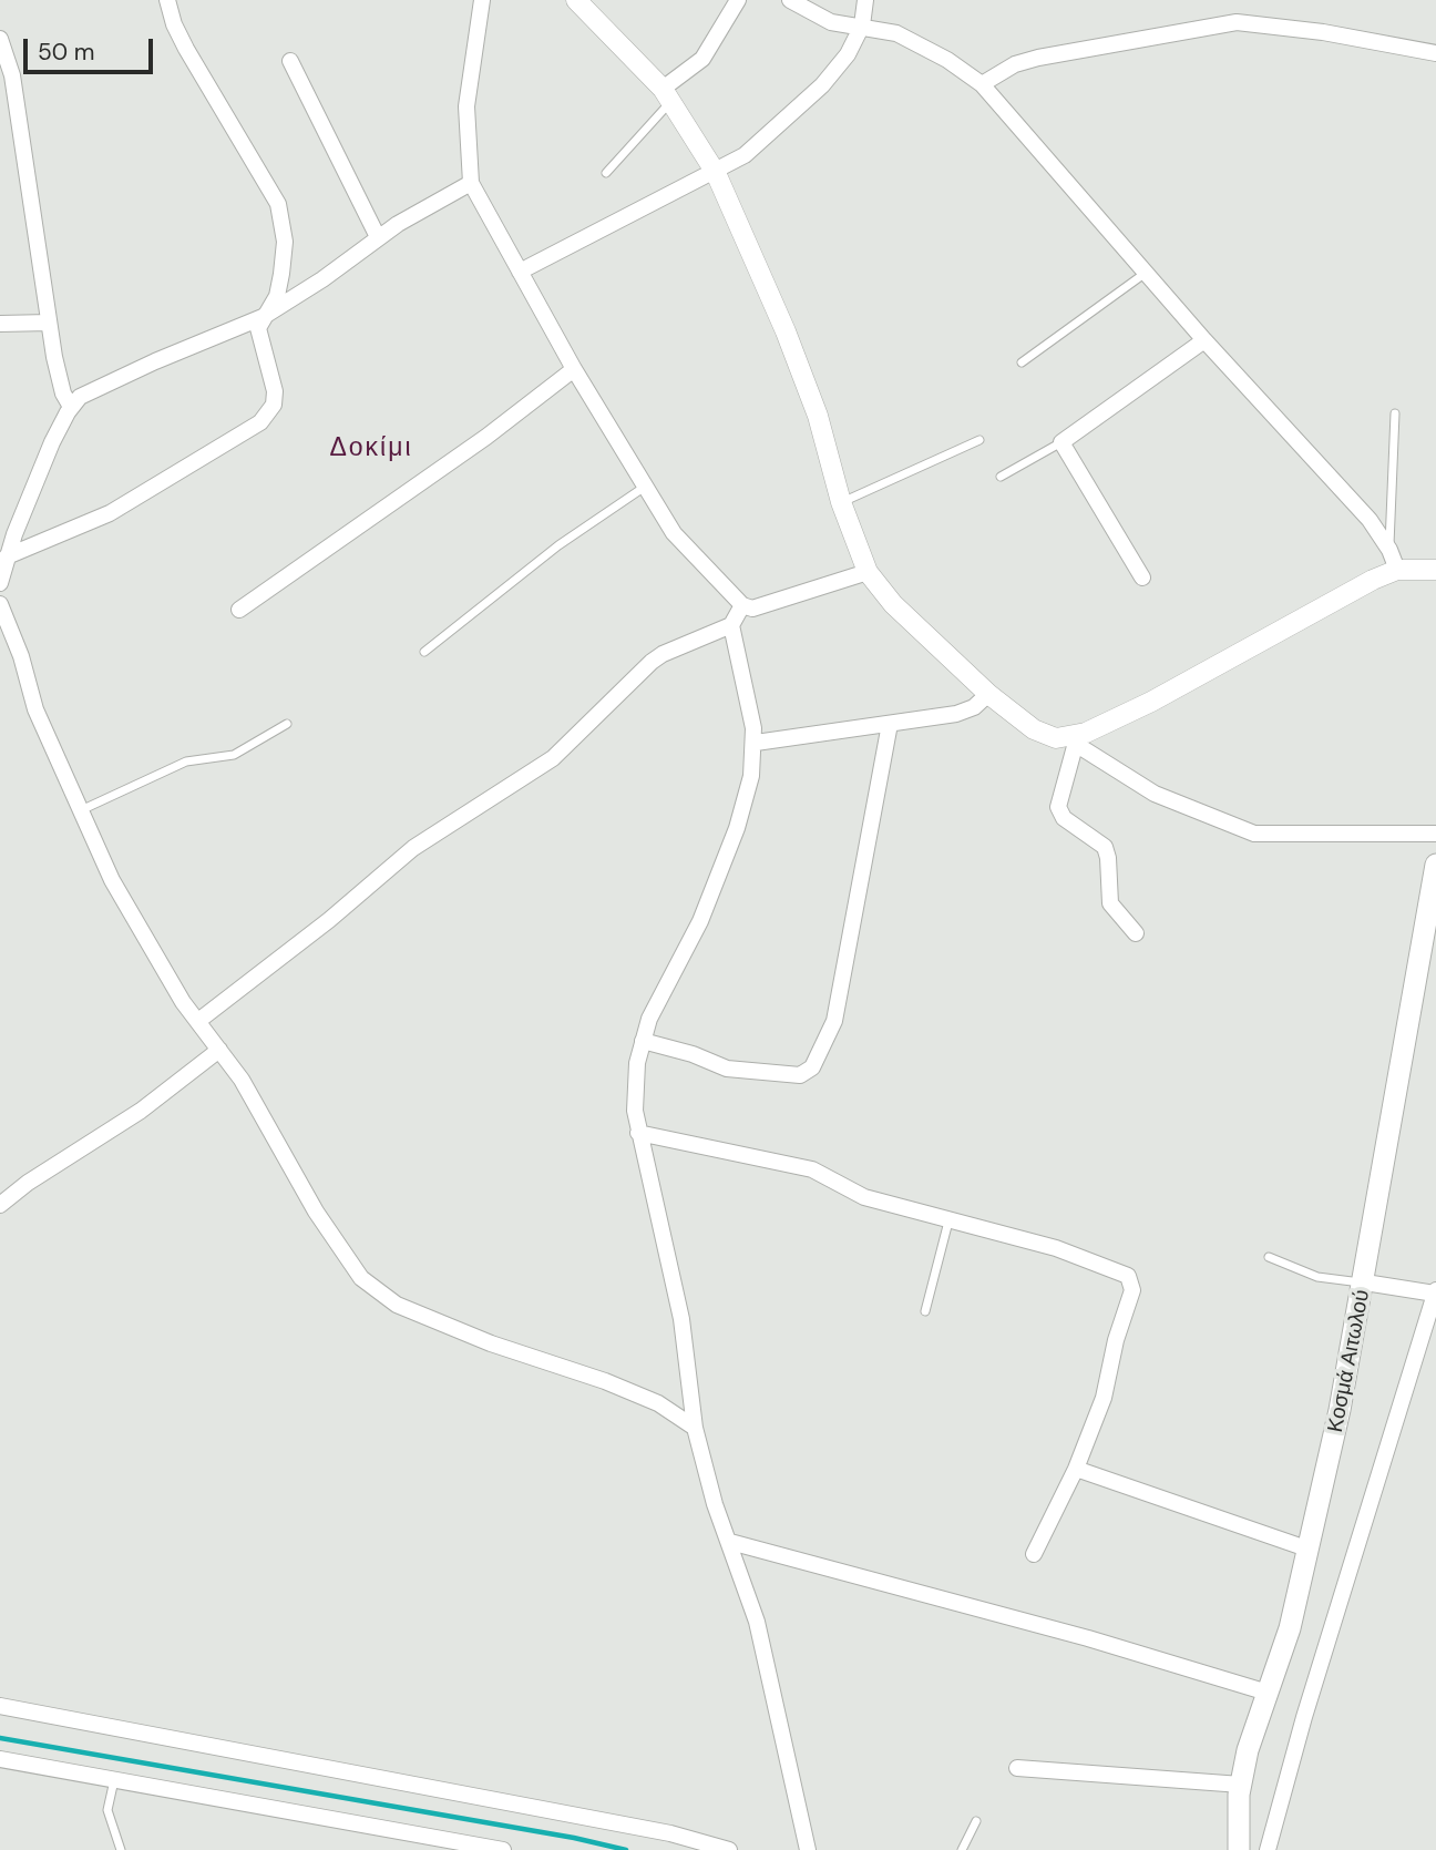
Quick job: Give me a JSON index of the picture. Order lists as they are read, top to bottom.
{
  "streets": {
    "main road": ["Κοσμά Αιτωλού"]
  },
  "districts": ["Δοκίμι"],
  "scale_bar": "50 m"
}
